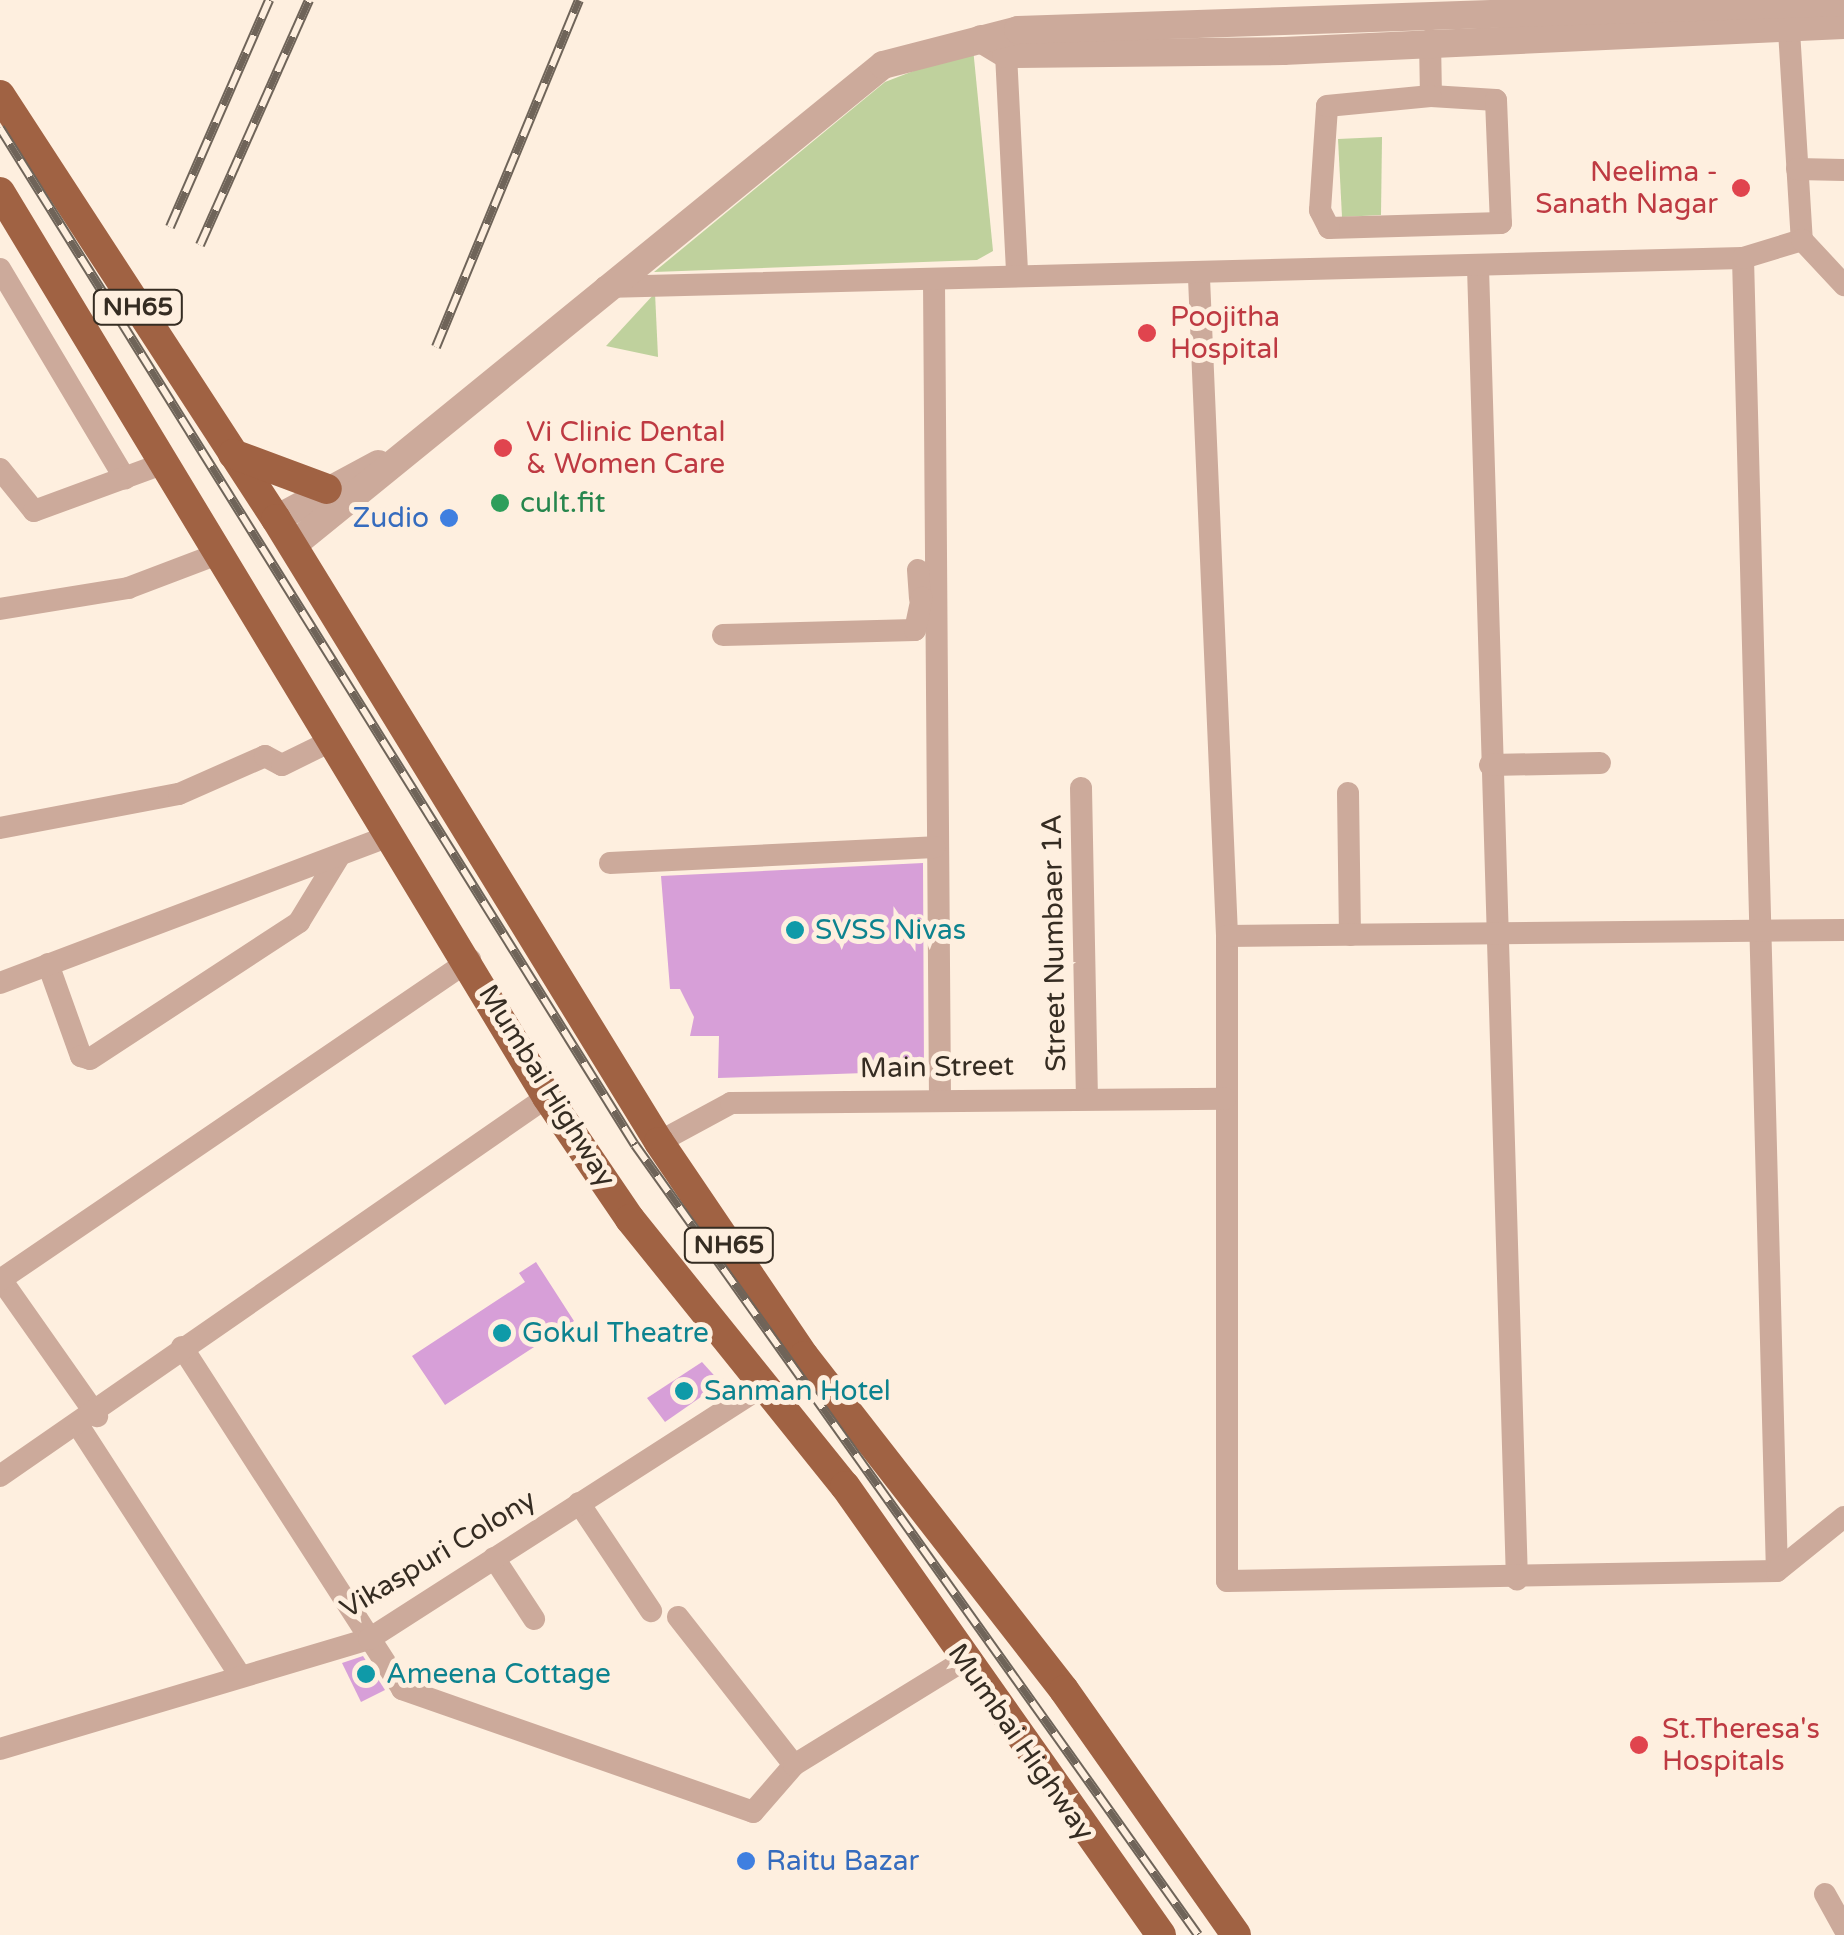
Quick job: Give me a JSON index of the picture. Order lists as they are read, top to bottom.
{
  "streets": {
    "highway": ["NH65", "Mumbai Highway"],
    "street": ["Street Numbaer 1A", "Main Street", "Vikaspuri Colony"]
  },
  "crossings": [
    ["NH65", "Main Street"],
    ["Street Numbaer 1A", "Main Street"],
    ["Mumbai Highway", "Vikaspuri Colony"]
  ],
  "places": [
    "Neelima - Sanath Nagar",
    "Poojitha Hospital",
    "Vi Clinic Dental & Women Care",
    "cult.fit",
    "Zudio",
    "SVSS Nivas",
    "Gokul Theatre",
    "Sanman Hotel",
    "Ameena Cottage",
    "St.Theresa's Hospitals",
    "Raitu Bazar"
  ]
}
